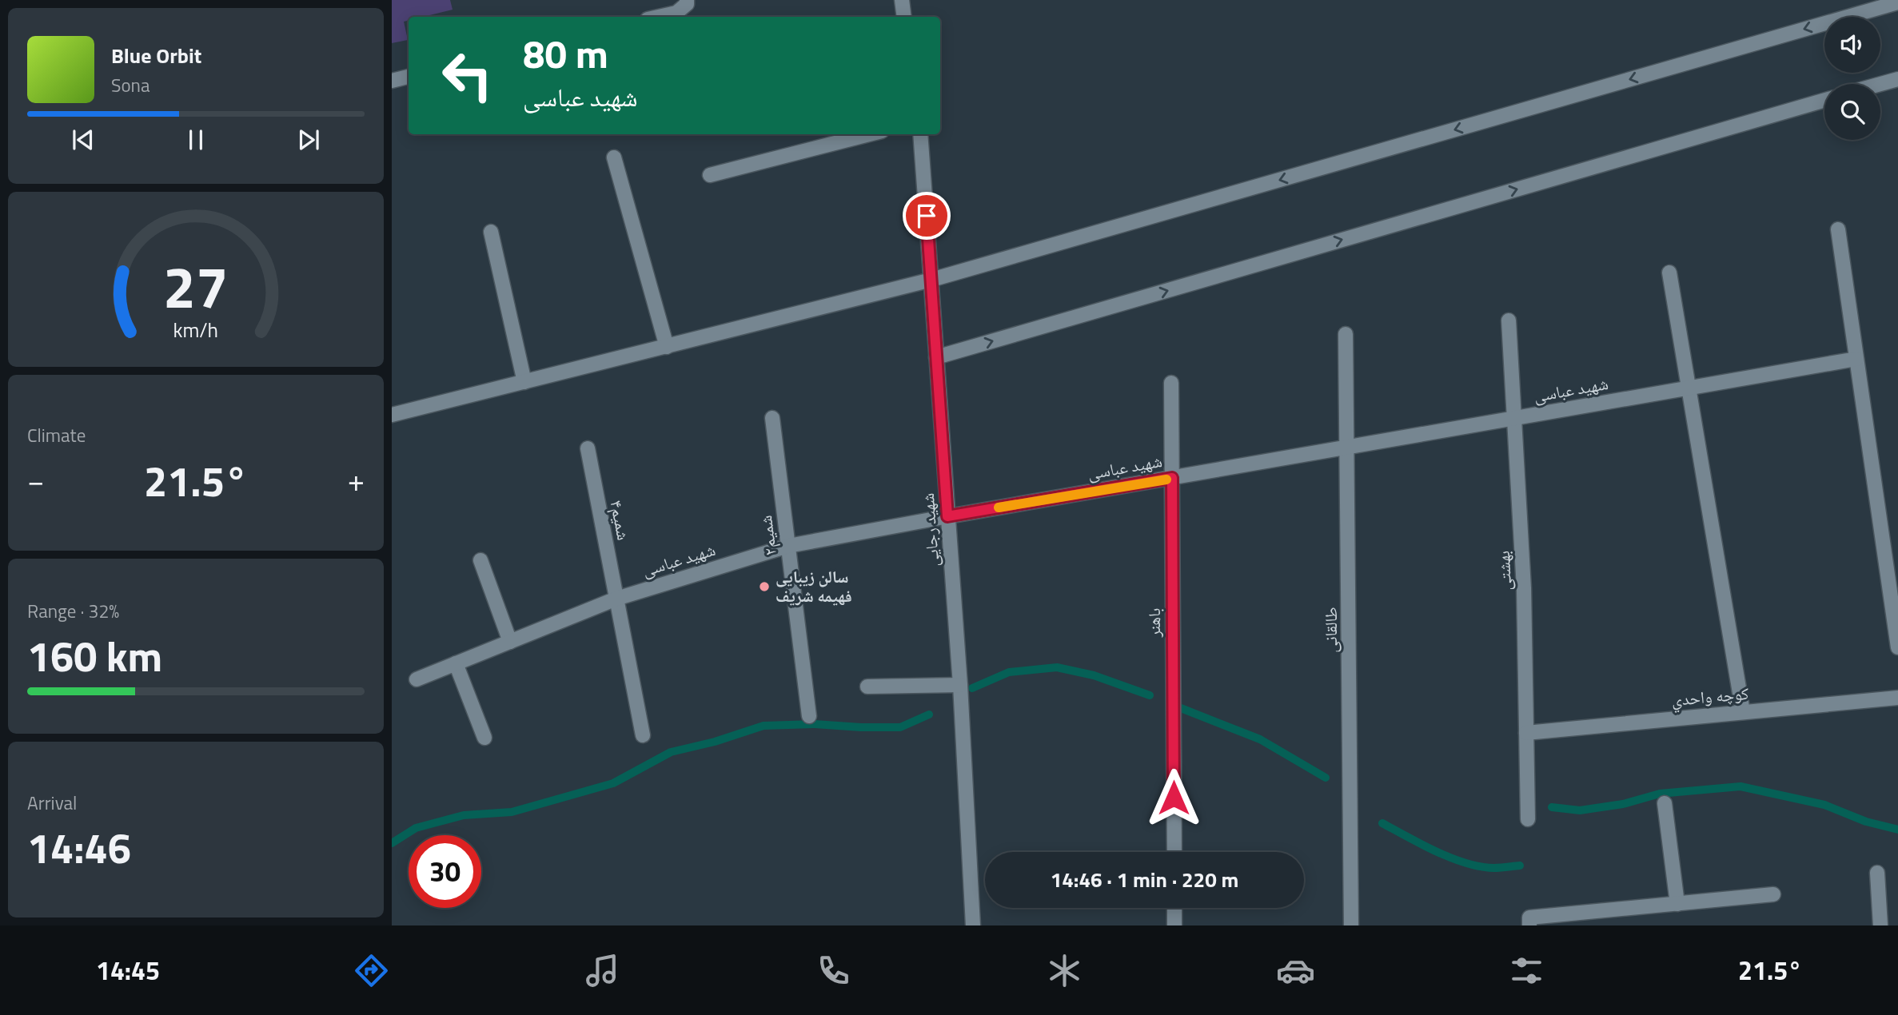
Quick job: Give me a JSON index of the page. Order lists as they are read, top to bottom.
{
  "streets": {
    "street": [
      "شهید عباسی",
      "شمیم۴",
      "شهید رجایی",
      "شمیم۲",
      "بهشتی",
      "باهنر",
      "طالقانی",
      "كوچه واحدي"
    ]
  },
  "crossings": [
    ["شهید عباسی", "شمیم۴"],
    ["شهید عباسی", "شهید رجایی"],
    ["شهید عباسی", "شمیم۲"],
    ["شهید عباسی", "بهشتی"],
    ["شهید عباسی", "باهنر"],
    ["شهید عباسی", "طالقانی"],
    ["بهشتی", "كوچه واحدي"]
  ],
  "places": ["سالن زیبایی فهیمه شریف"],
  "page": {
    "turn": ["80 m", "شهید عباسی"],
    "song": ["Blue Orbit", "Sona"],
    "tile": [
      "Climate",
      ["Range · 32%", "160 km"],
      ["Arrival", "14:46"]
    ],
    "heat": ["−", "21.5°", "+"],
    "limit": "30",
    "trip": "14:46 · 1 min · 220 m",
    "tabs": ["14:45", "21.5°"],
    "gauge": ["27", "km/h"]
  }
}
